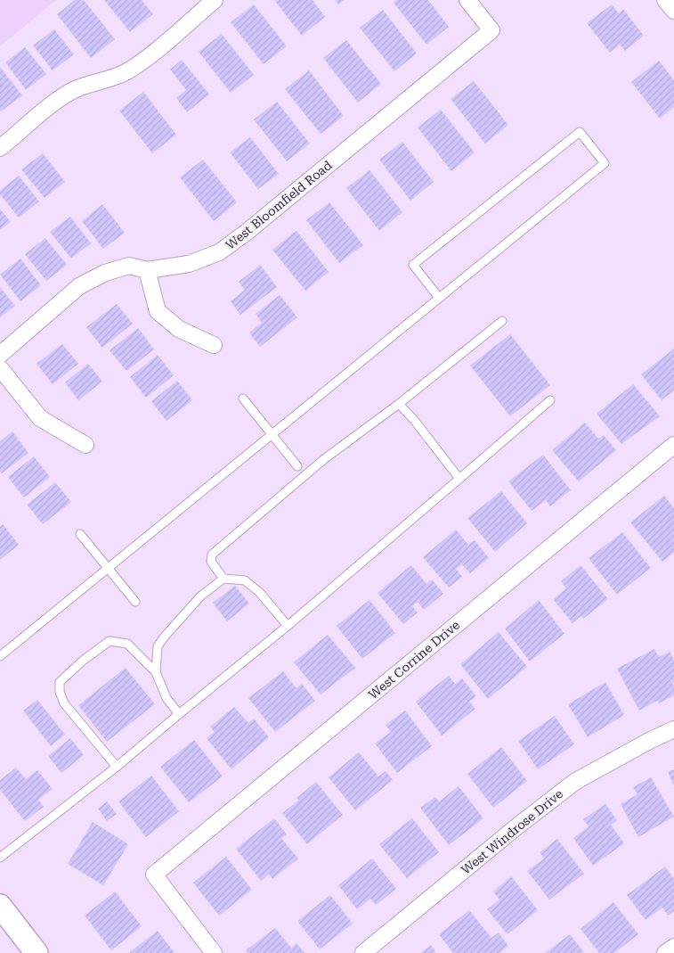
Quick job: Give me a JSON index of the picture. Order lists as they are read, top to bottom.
{
  "streets": {
    "street": ["West Bloomfield Road", "West Corrine Drive", "West Windrose Drive"]
  }
}
